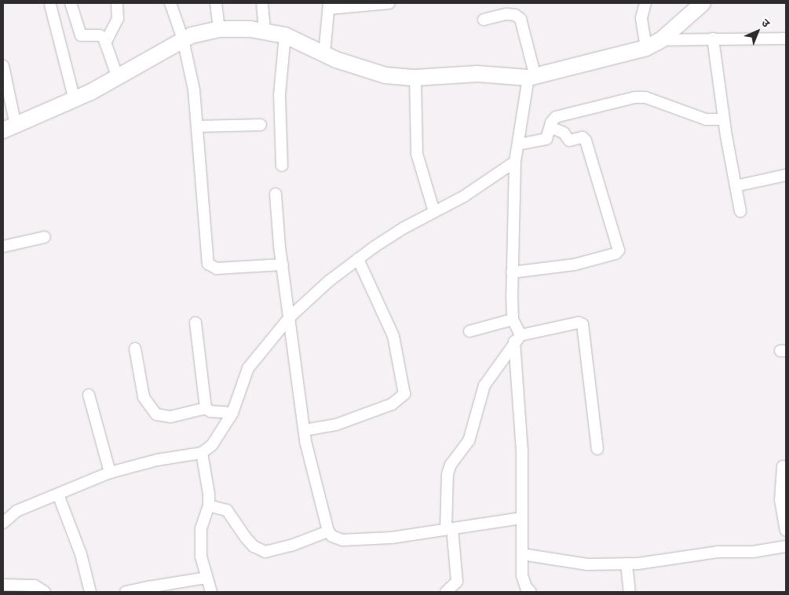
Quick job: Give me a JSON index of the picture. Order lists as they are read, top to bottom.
{
  "north": "top right"
}
